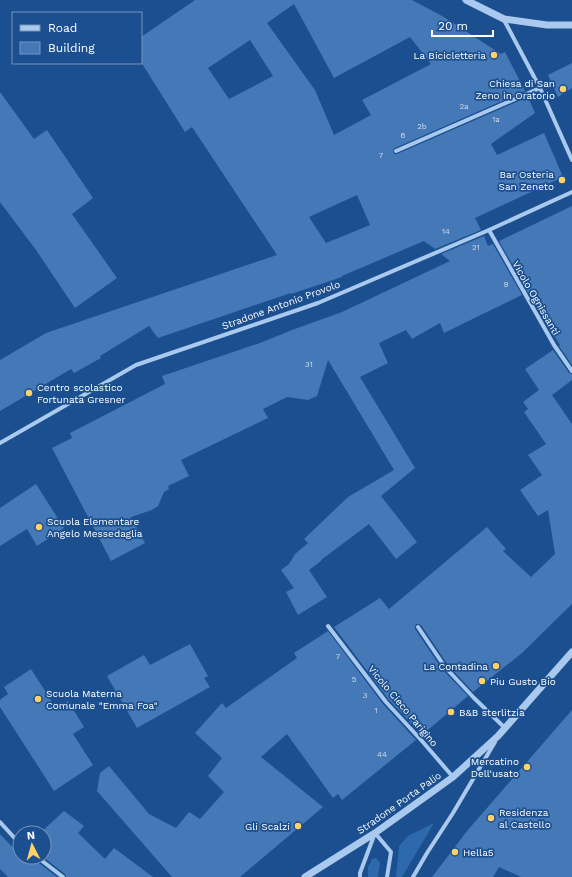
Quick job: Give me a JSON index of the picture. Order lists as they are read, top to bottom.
{
  "streets": {
    "street": [
      "Vicolo Ognissanti",
      "Stradone Antonio Provolo",
      "Vicolo Cieco Parigino",
      "Stradone Porta Palio"
    ]
  },
  "crossings": [
    ["Vicolo Ognissanti", "Stradone Antonio Provolo"],
    ["Vicolo Cieco Parigino", "Stradone Porta Palio"]
  ],
  "places": [
    "La Bicicletteria",
    "Chiesa di San Zeno in Oratorio",
    "Bar Osteria San Zeneto",
    "Centro scolastico Fortunata Gresner",
    "Scuola Elementare Angelo Messedaglia",
    "La Contadina",
    "Piu Gusto Bio",
    "Scuola Materna Comunale \"Emma Foa\"",
    "B&B sterlitzia",
    "Mercatino Dell'usato",
    "Residenza al Castello",
    "Gli Scalzi",
    "Hella5"
  ],
  "house_numbers": [
    "2a",
    "1a",
    "2b",
    "6",
    "7",
    "14",
    "21",
    "9",
    "31",
    "7",
    "5",
    "3",
    "1",
    "44"
  ],
  "legend": ["Road", "Building"],
  "scale_bar": "20 m",
  "north": "top"
}
